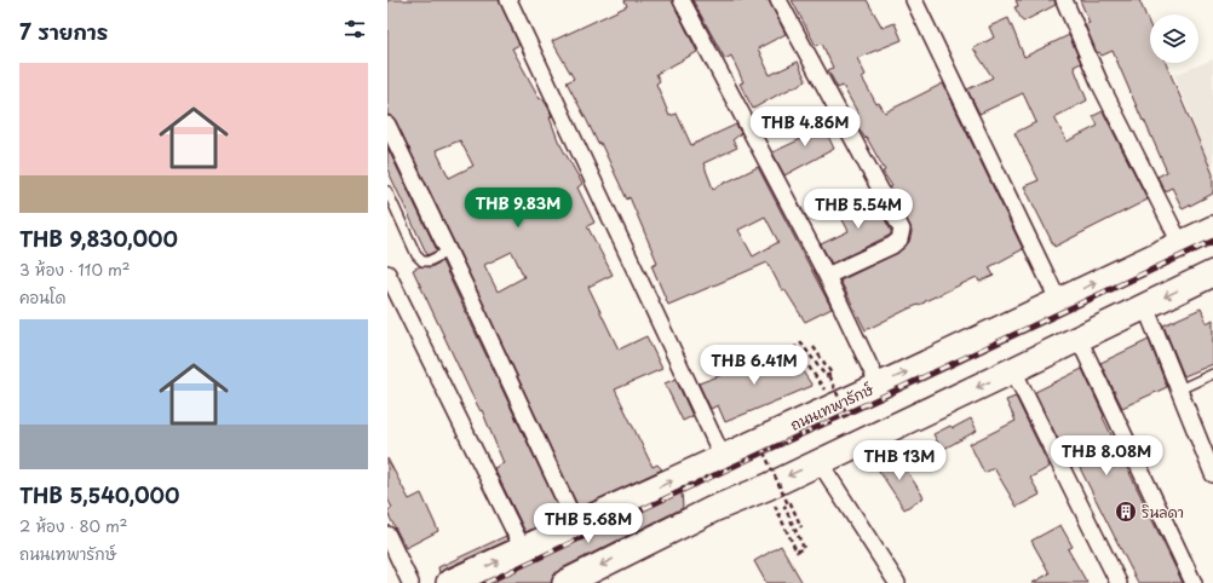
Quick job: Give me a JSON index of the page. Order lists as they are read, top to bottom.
{
  "streets": {
    "main road": ["ถนนเทพารักษ์"]
  },
  "places": {
    "building": ["รินลดา"]
  },
  "page": {
    "heading": "7 รายการ",
    "list": [
      {
        "name": "THB 9,830,000",
        "note": "3 ห้อง · 110 m² · คอนโด"
      },
      {
        "name": "THB 5,540,000",
        "note": "2 ห้อง · 80 m² · ถนนเทพารักษ์"
      }
    ],
    "price": [
      "THB 4.86M",
      "THB 9.83M",
      "THB 5.54M",
      "THB 6.41M",
      "THB 8.08M",
      "THB 13M",
      "THB 5.68M"
    ]
  }
}
